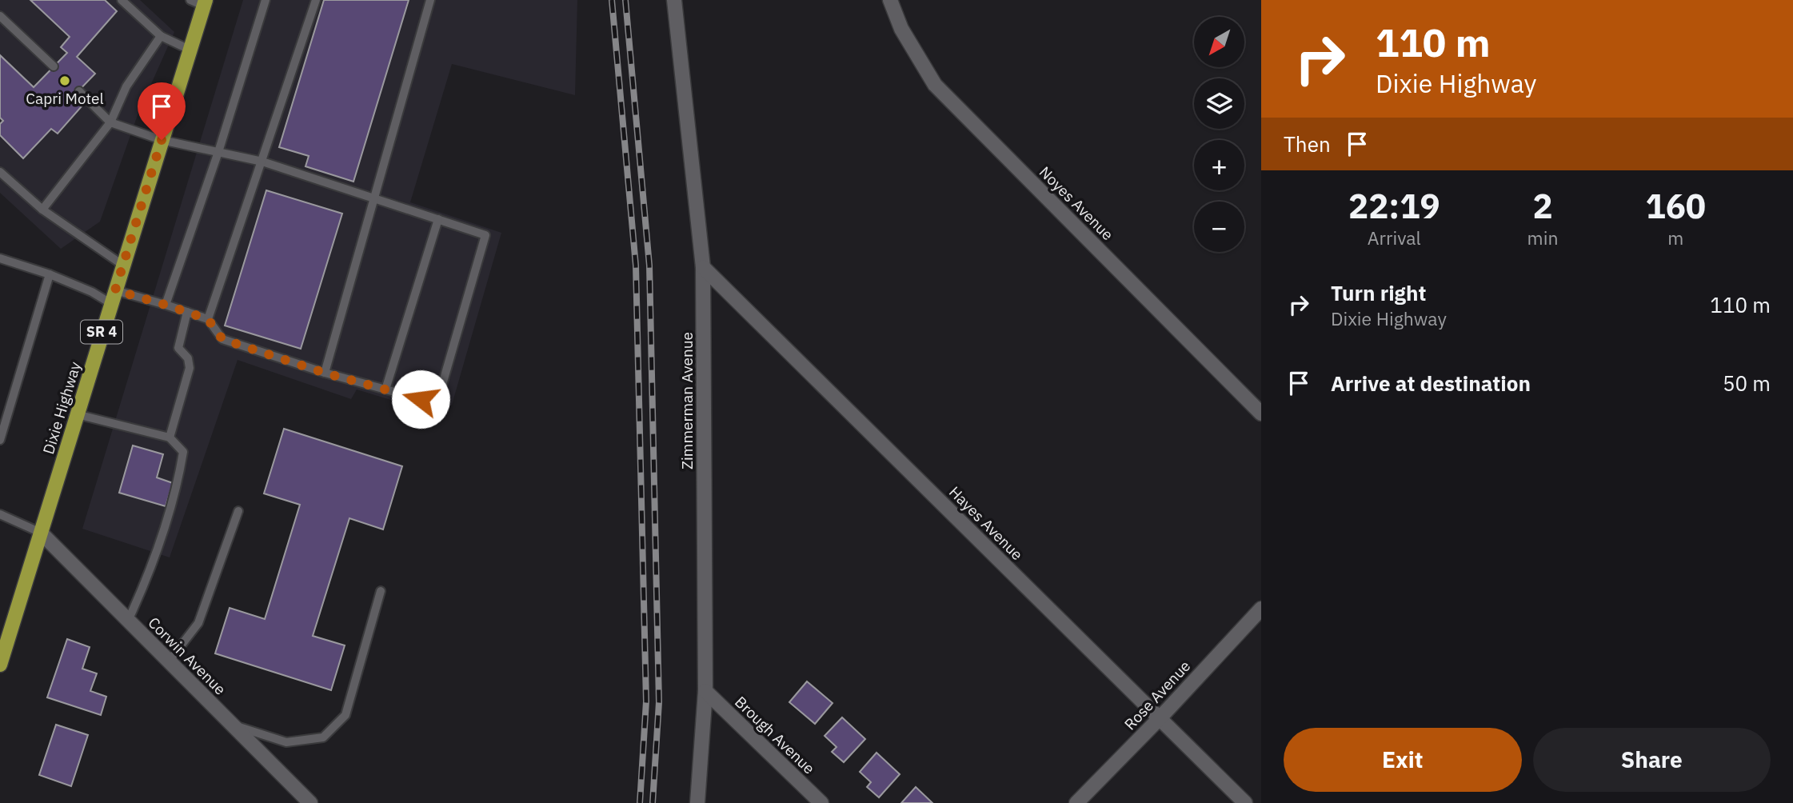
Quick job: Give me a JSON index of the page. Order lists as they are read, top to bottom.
{
  "streets": {
    "main road": ["SR 4", "Dixie Highway"],
    "street": [
      "Noyes Avenue",
      "Zimmerman Avenue",
      "Hayes Avenue",
      "Corwin Avenue",
      "Rose Avenue",
      "Brough Avenue"
    ]
  },
  "crossings": [
    ["Zimmerman Avenue", "Hayes Avenue"],
    ["Zimmerman Avenue", "Brough Avenue"],
    ["Dixie Highway", "Corwin Avenue"],
    ["Hayes Avenue", "Rose Avenue"]
  ],
  "places": ["Capri Motel"],
  "north": "bottom left",
  "page": {
    "turn": ["110 m", "Dixie Highway"],
    "map_buttons": ["+", "−"],
    "then": "Then",
    "eta": [
      "22:19",
      "Arrival",
      "2",
      "min",
      "160",
      "m"
    ],
    "list": [
      {
        "name": "Turn right",
        "note": "Dixie Highway",
        "value": "110 m"
      },
      {
        "name": "Arrive at destination",
        "value": "50 m"
      }
    ],
    "buttons": ["Exit", "Share"]
  }
}
